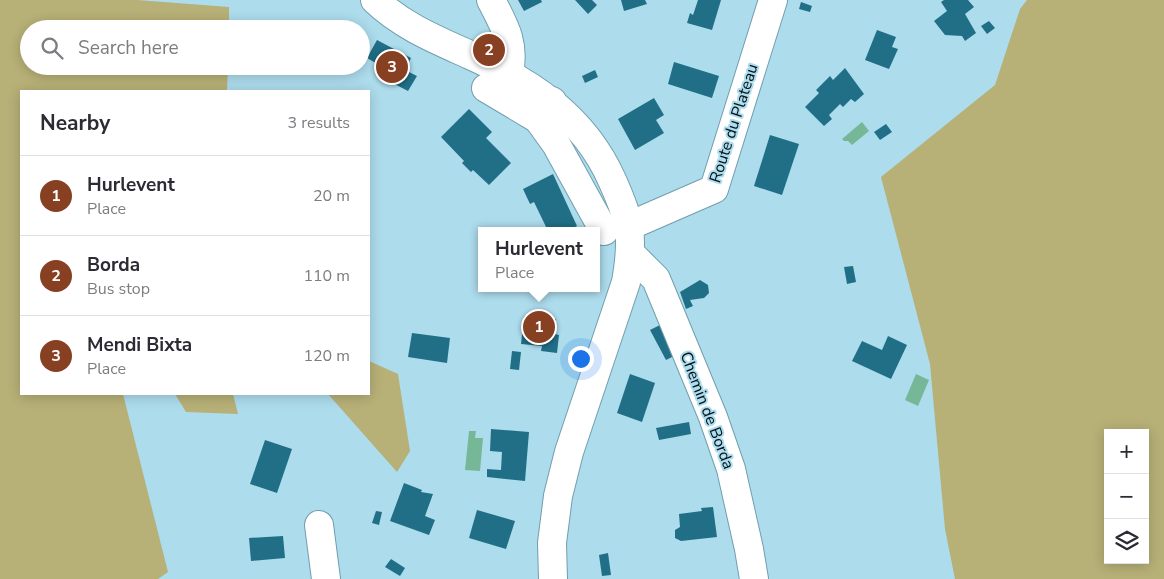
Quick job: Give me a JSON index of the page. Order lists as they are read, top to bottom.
{
  "streets": {
    "street": ["Route du Plateau", "Chemin de Borda"]
  },
  "page": {
    "search": "Search here",
    "pins": ["2", "3", "1"],
    "heading": ["Nearby", "3 results"],
    "list": [
      {
        "mark": "1",
        "name": "Hurlevent",
        "note": "Place",
        "value": "20 m"
      },
      {
        "mark": "2",
        "name": "Borda",
        "note": "Bus stop",
        "value": "110 m"
      },
      {
        "mark": "3",
        "name": "Mendi Bixta",
        "note": "Place",
        "value": "120 m"
      }
    ],
    "popup": ["Hurlevent", "Place"],
    "map_buttons": ["+", "−"]
  }
}
